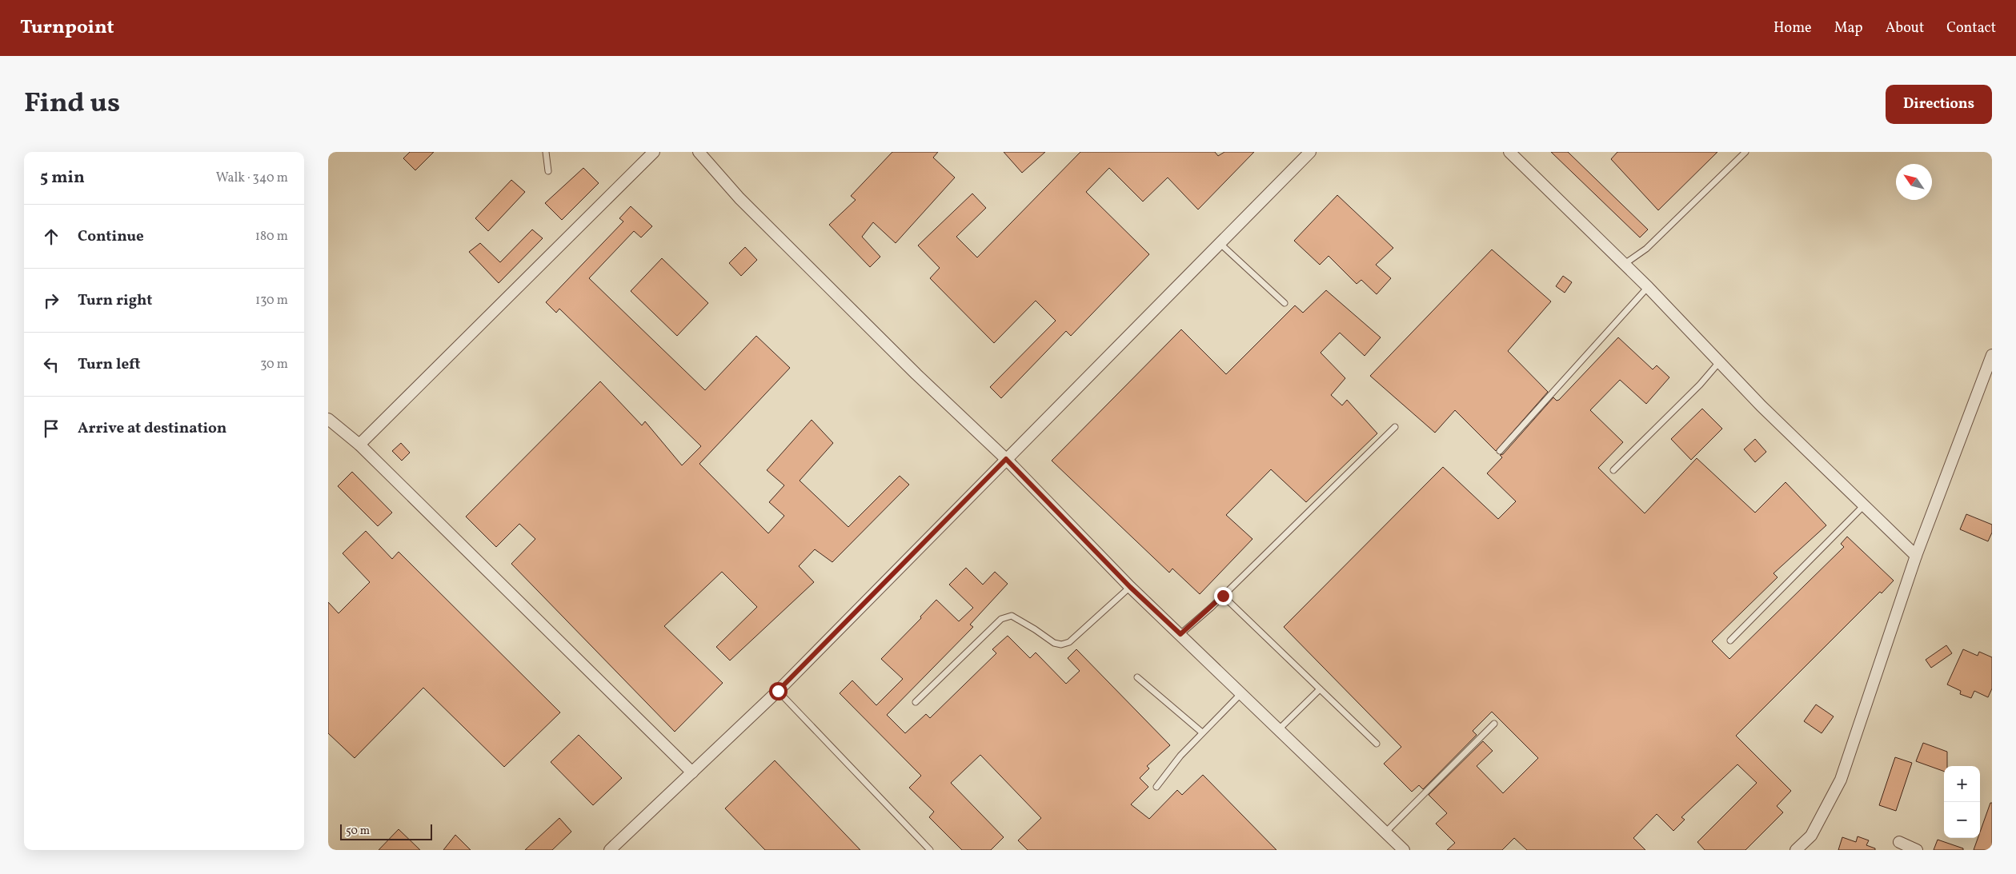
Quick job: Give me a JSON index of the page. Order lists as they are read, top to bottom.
{
  "scale_bar": "50 m",
  "north": "top left",
  "page": {
    "header": "Turnpoint",
    "nav": [
      "Home",
      "Map",
      "About",
      "Contact"
    ],
    "title": "Find us",
    "buttons": "Directions",
    "heading": ["5 min", "Walk · 340 m"],
    "list": [
      ["Continue", "180 m"],
      ["Turn right", "130 m"],
      ["Turn left", "30 m"],
      "Arrive at destination"
    ],
    "map_buttons": ["+", "−"],
    "scale": "50 m"
  }
}
